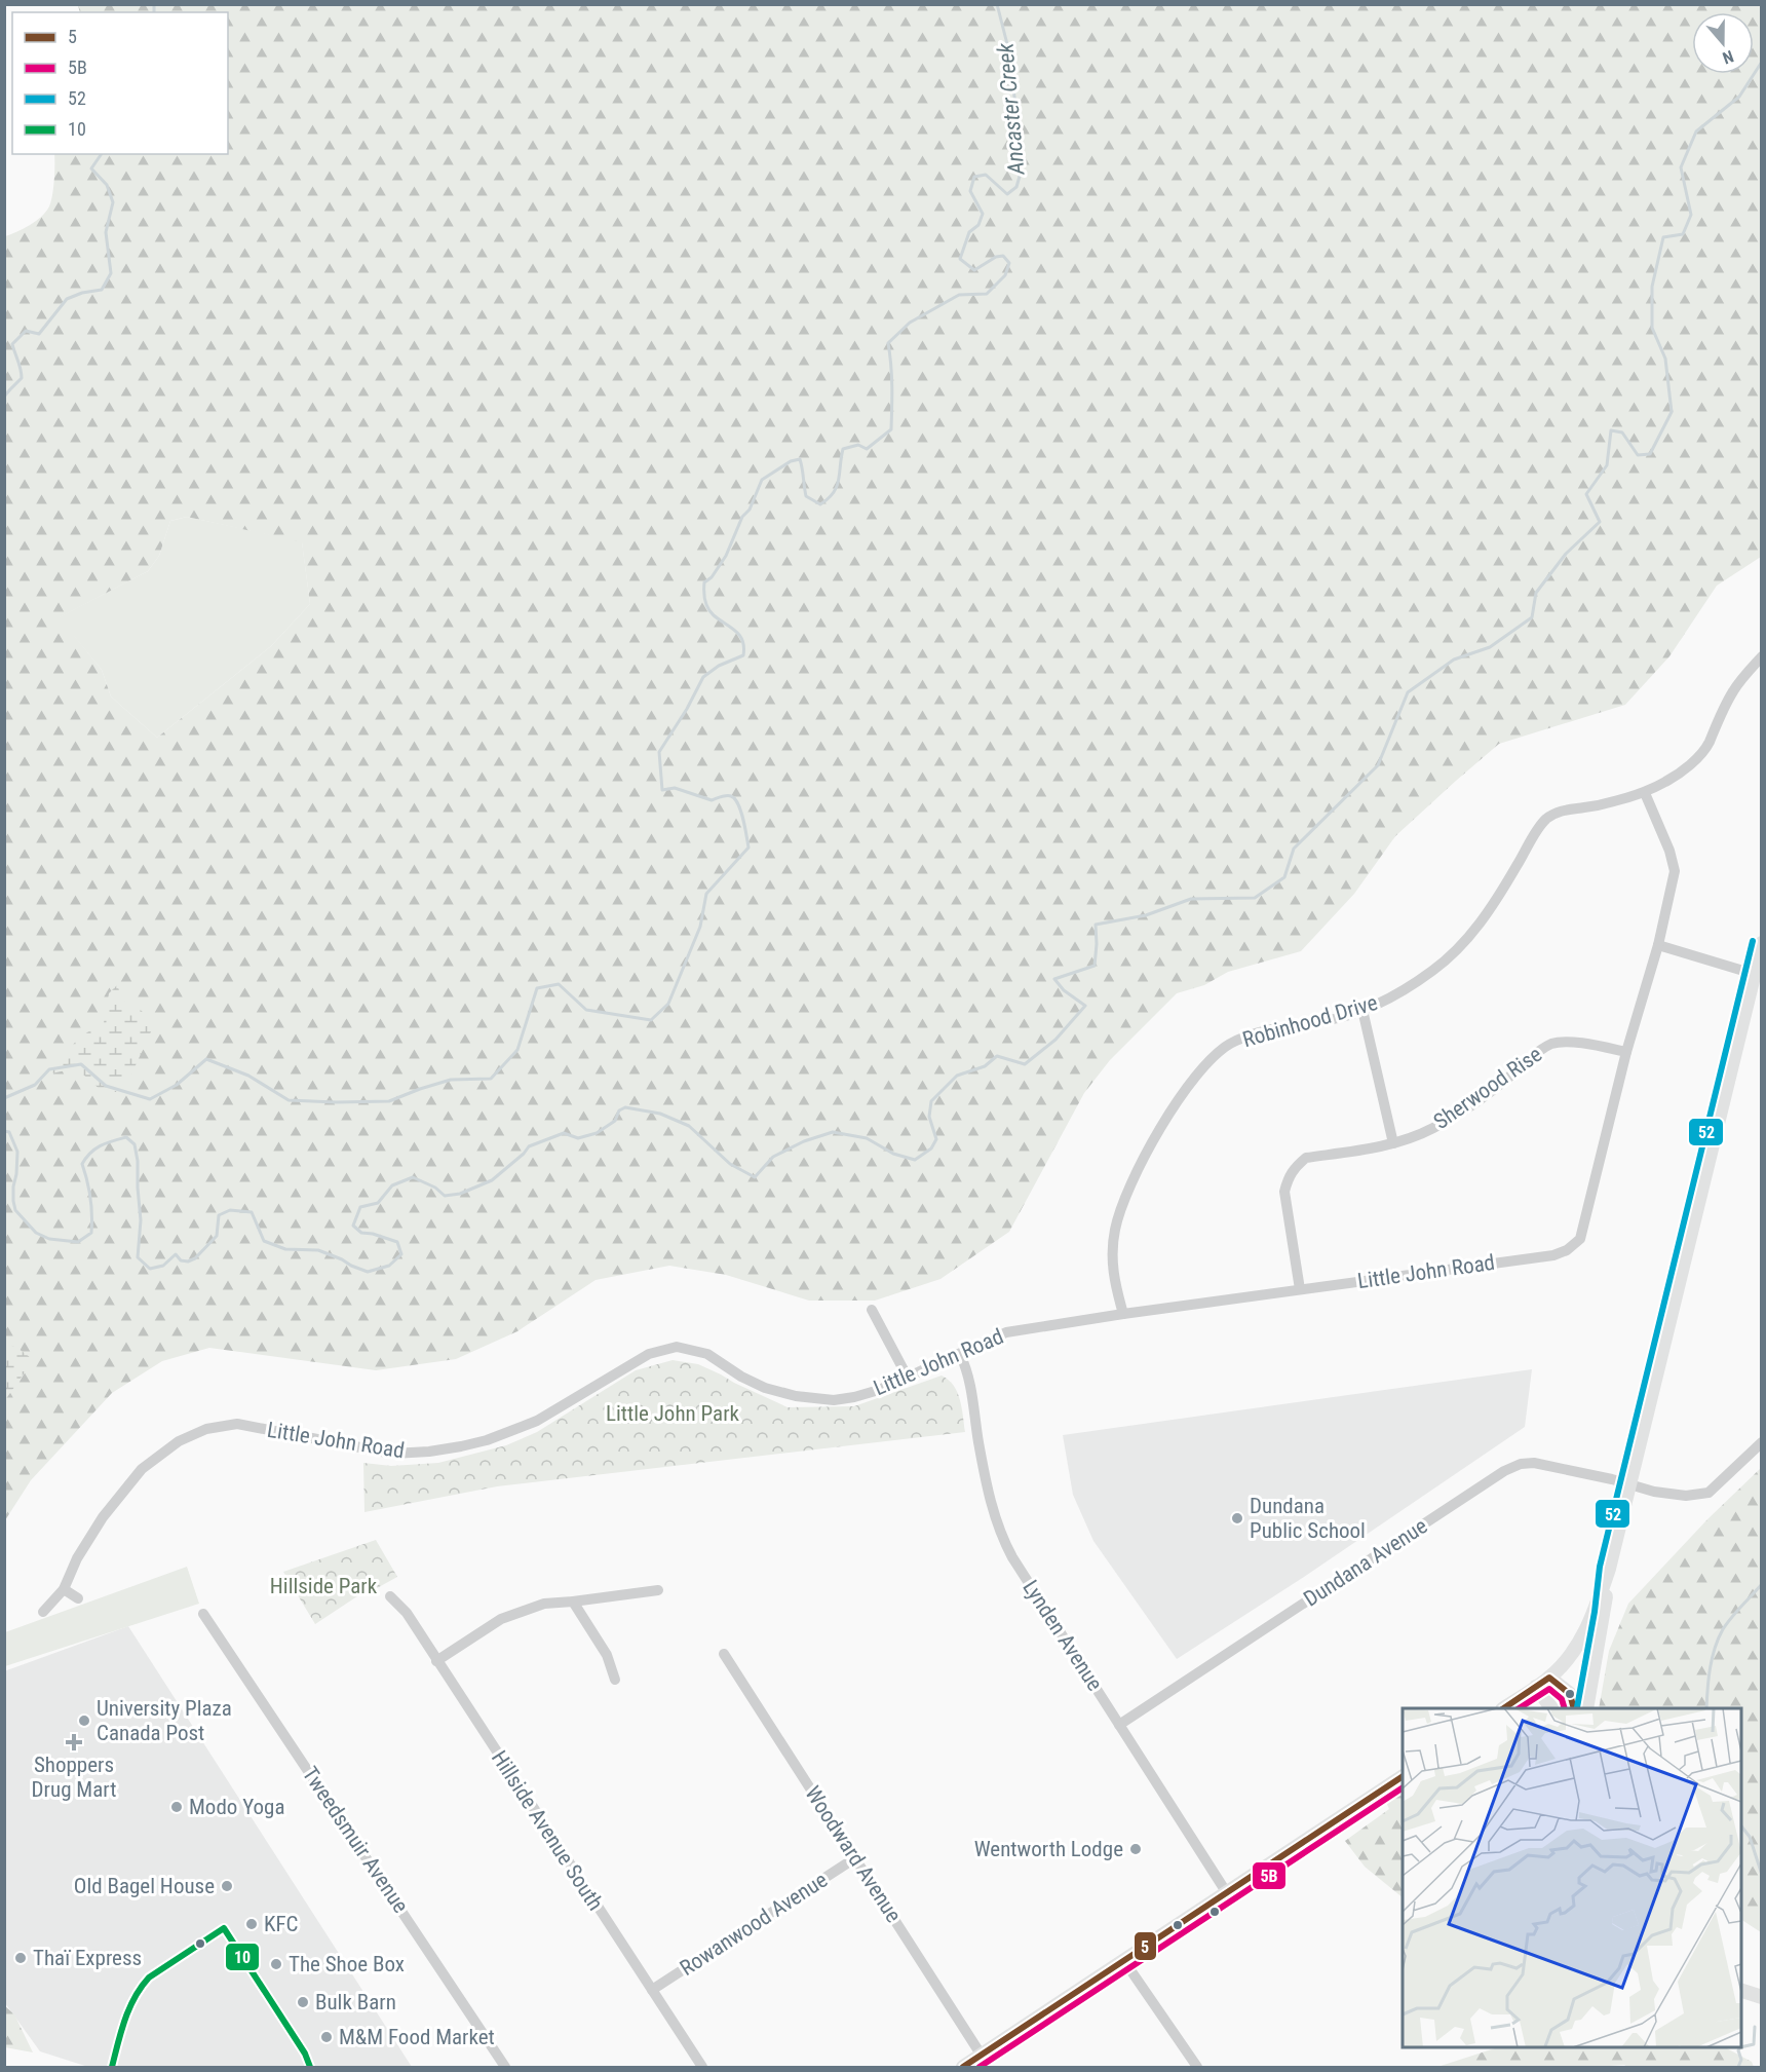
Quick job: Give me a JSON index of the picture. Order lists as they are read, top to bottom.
{
  "streets": {
    "street": [
      "Robinhood Drive",
      "Sherwood Rise",
      "Little John Road",
      "Dundana Avenue",
      "Lynden Avenue",
      "Hillside Avenue South",
      "Tweedsmuir Avenue",
      "Woodward Avenue",
      "Rowanwood Avenue"
    ]
  },
  "crossings": [
    ["Robinhood Drive", "Little John Road"],
    ["Sherwood Rise", "Little John Road"],
    ["Little John Road", "Lynden Avenue"],
    ["Dundana Avenue", "Lynden Avenue"],
    ["Hillside Avenue South", "Rowanwood Avenue"],
    ["Woodward Avenue", "Rowanwood Avenue"]
  ],
  "water": ["Ancaster Creek"],
  "parks": ["Little John Park", "Hillside Park"],
  "places": {
    "other": [
      "Dundana Public School",
      "University Plaza Canada Post",
      "Modo Yoga",
      "Wentworth Lodge",
      "Old Bagel House",
      "KFC",
      "Thaï Express",
      "The Shoe Box",
      "Bulk Barn",
      "M&M Food Market"
    ],
    "health": ["Shoppers Drug Mart"]
  },
  "lines": [
    "transit line 52",
    "transit line 5",
    "transit line 5B",
    "transit line 10"
  ],
  "legend": [
    "5",
    "5B",
    "52",
    "10"
  ],
  "north": "bottom"
}
